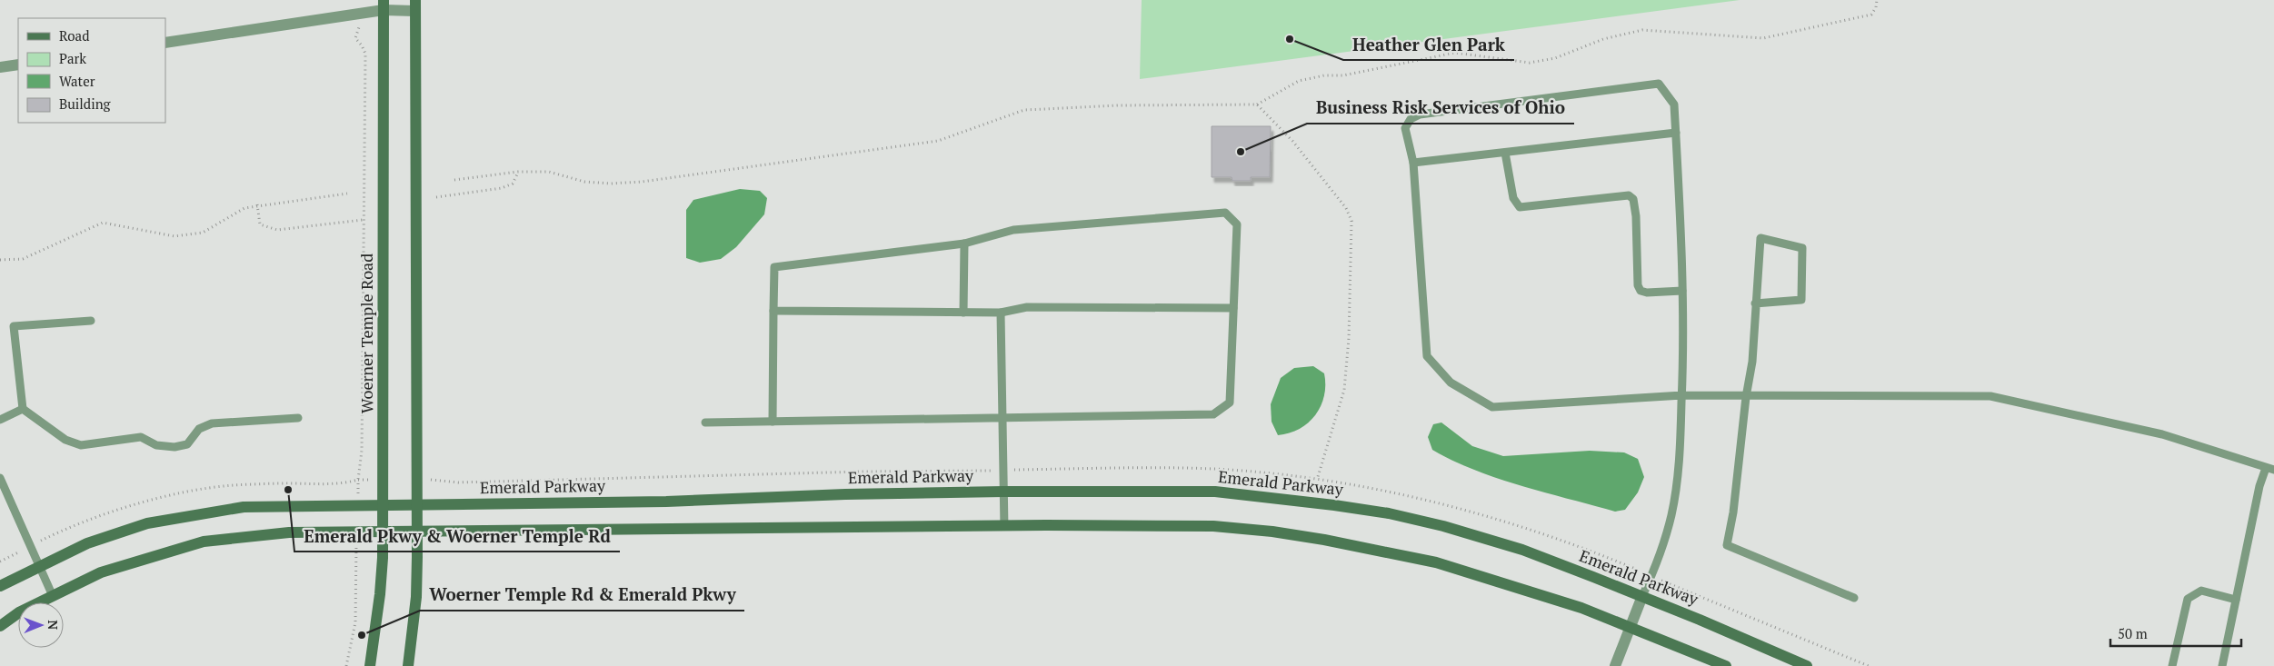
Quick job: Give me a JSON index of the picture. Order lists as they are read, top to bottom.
{
  "streets": {
    "main road": ["Woerner Temple Road", "Emerald Parkway"]
  },
  "crossings": [
    ["Woerner Temple Road", "Emerald Parkway"]
  ],
  "places": [
    "Heather Glen Park",
    "Business Risk Services of Ohio",
    "Emerald Pkwy & Woerner Temple Rd",
    "Woerner Temple Rd & Emerald Pkwy"
  ],
  "legend": [
    "Road",
    "Park",
    "Water",
    "Building"
  ],
  "scale_bar": "50 m",
  "north": "right"
}
